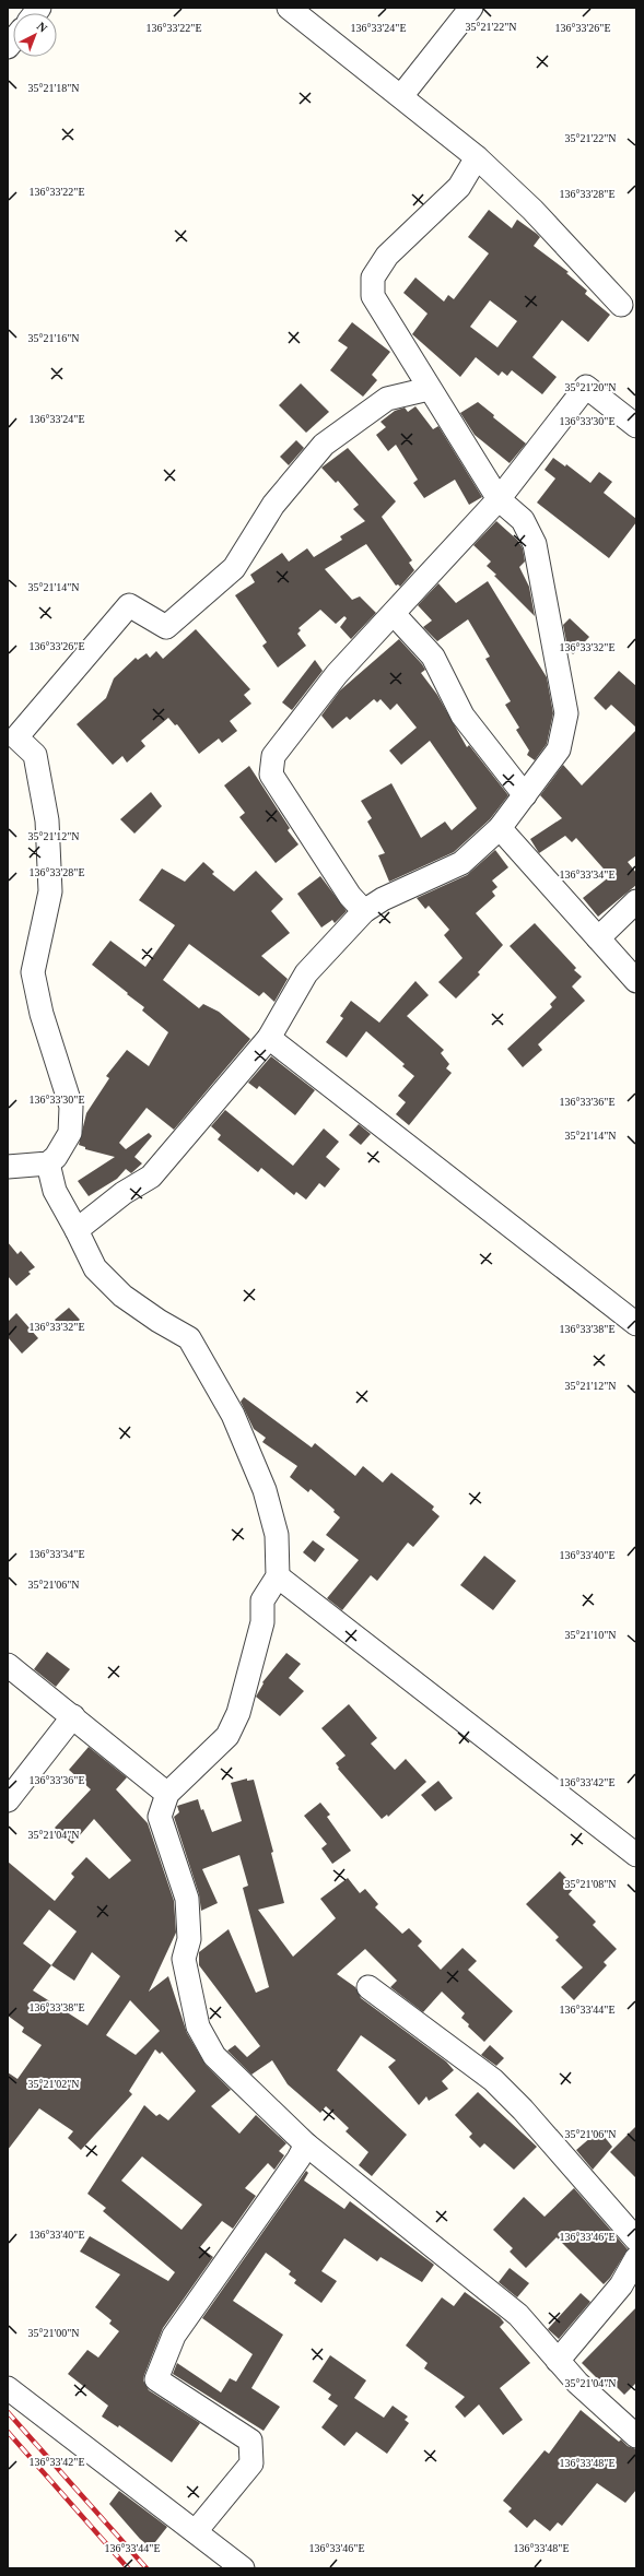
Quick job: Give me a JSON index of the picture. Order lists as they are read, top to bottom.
{
  "north": "top right",
  "coordinates": [
    "35°21'22\"N",
    "136°33'22\"E",
    "136°33'24\"E",
    "136°33'26\"E",
    "35°21'18\"N",
    "136°33'28\"E",
    "35°21'16\"N",
    "35°21'20\"N",
    "136°33'30\"E",
    "35°21'14\"N",
    "136°33'32\"E",
    "35°21'12\"N",
    "136°33'34\"E",
    "136°33'36\"E",
    "136°33'38\"E",
    "136°33'40\"E",
    "35°21'06\"N",
    "35°21'10\"N",
    "136°33'42\"E",
    "35°21'04\"N",
    "35°21'08\"N",
    "136°33'44\"E",
    "35°21'02\"N",
    "136°33'46\"E",
    "35°21'00\"N",
    "136°33'48\"E"
  ]
}
